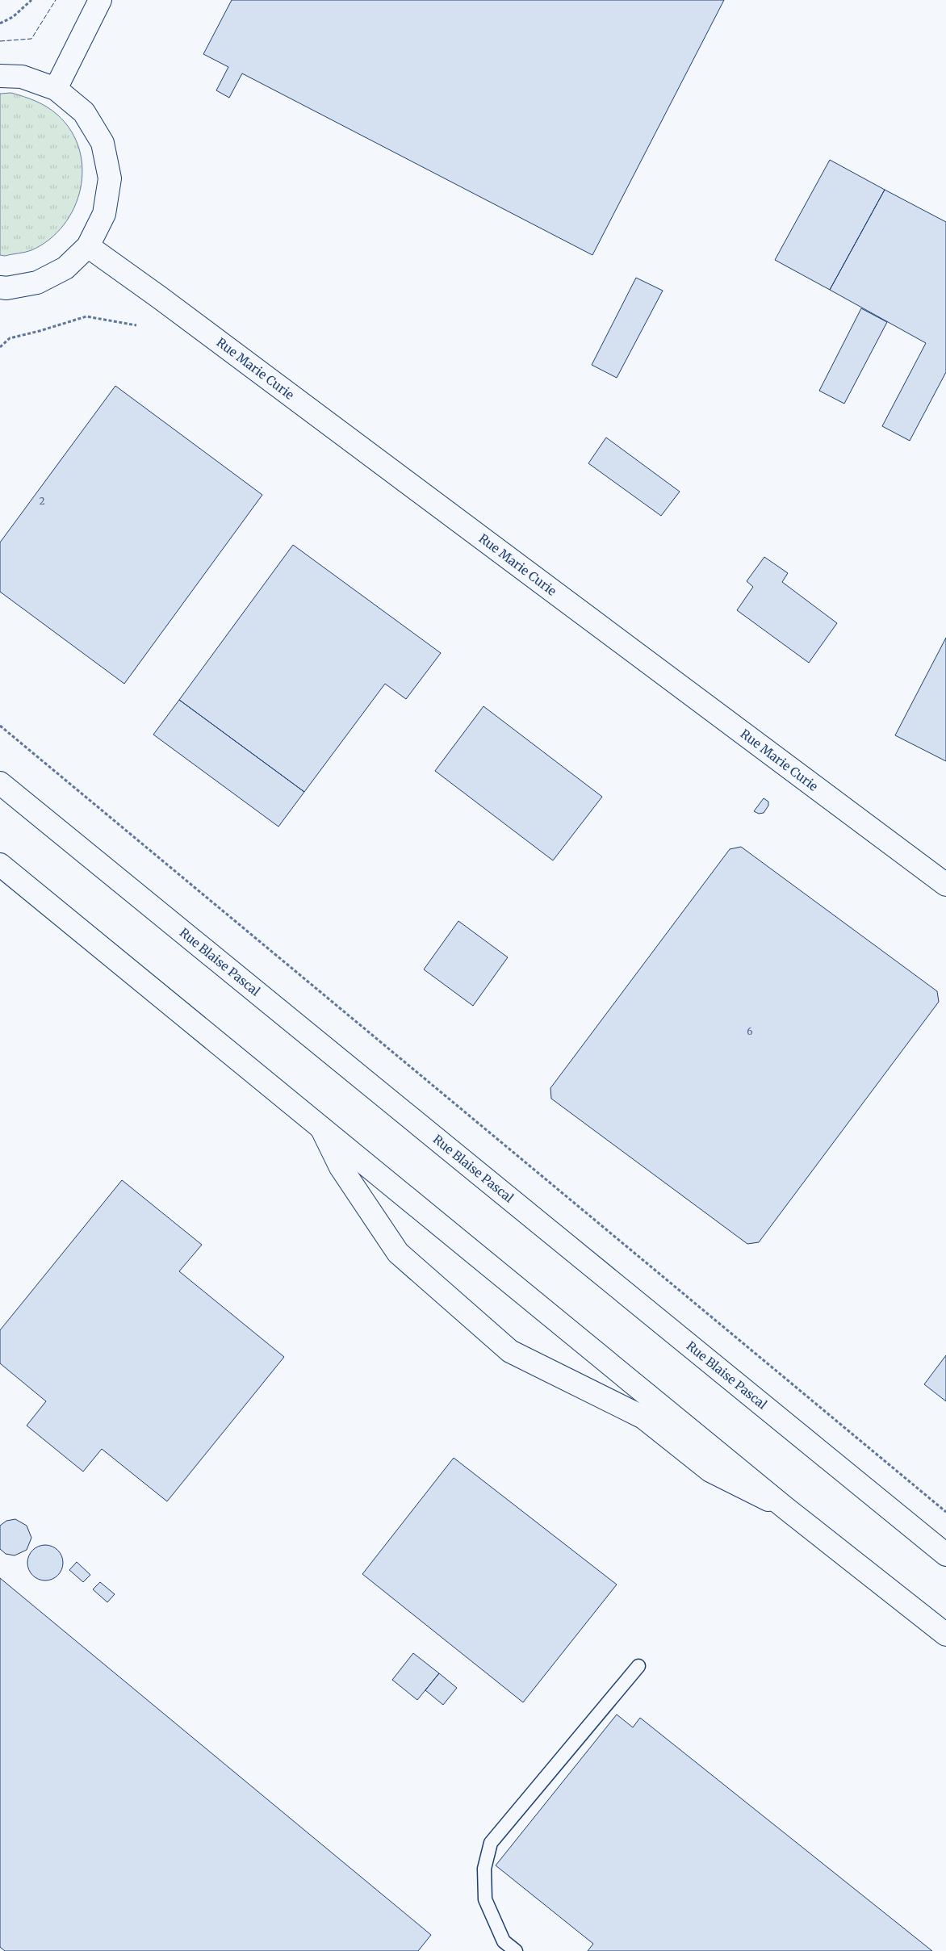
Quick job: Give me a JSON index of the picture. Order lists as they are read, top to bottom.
{
  "streets": {
    "street": ["Rue Marie Curie", "Rue Blaise Pascal"]
  },
  "house_numbers": ["2", "6"]
}
